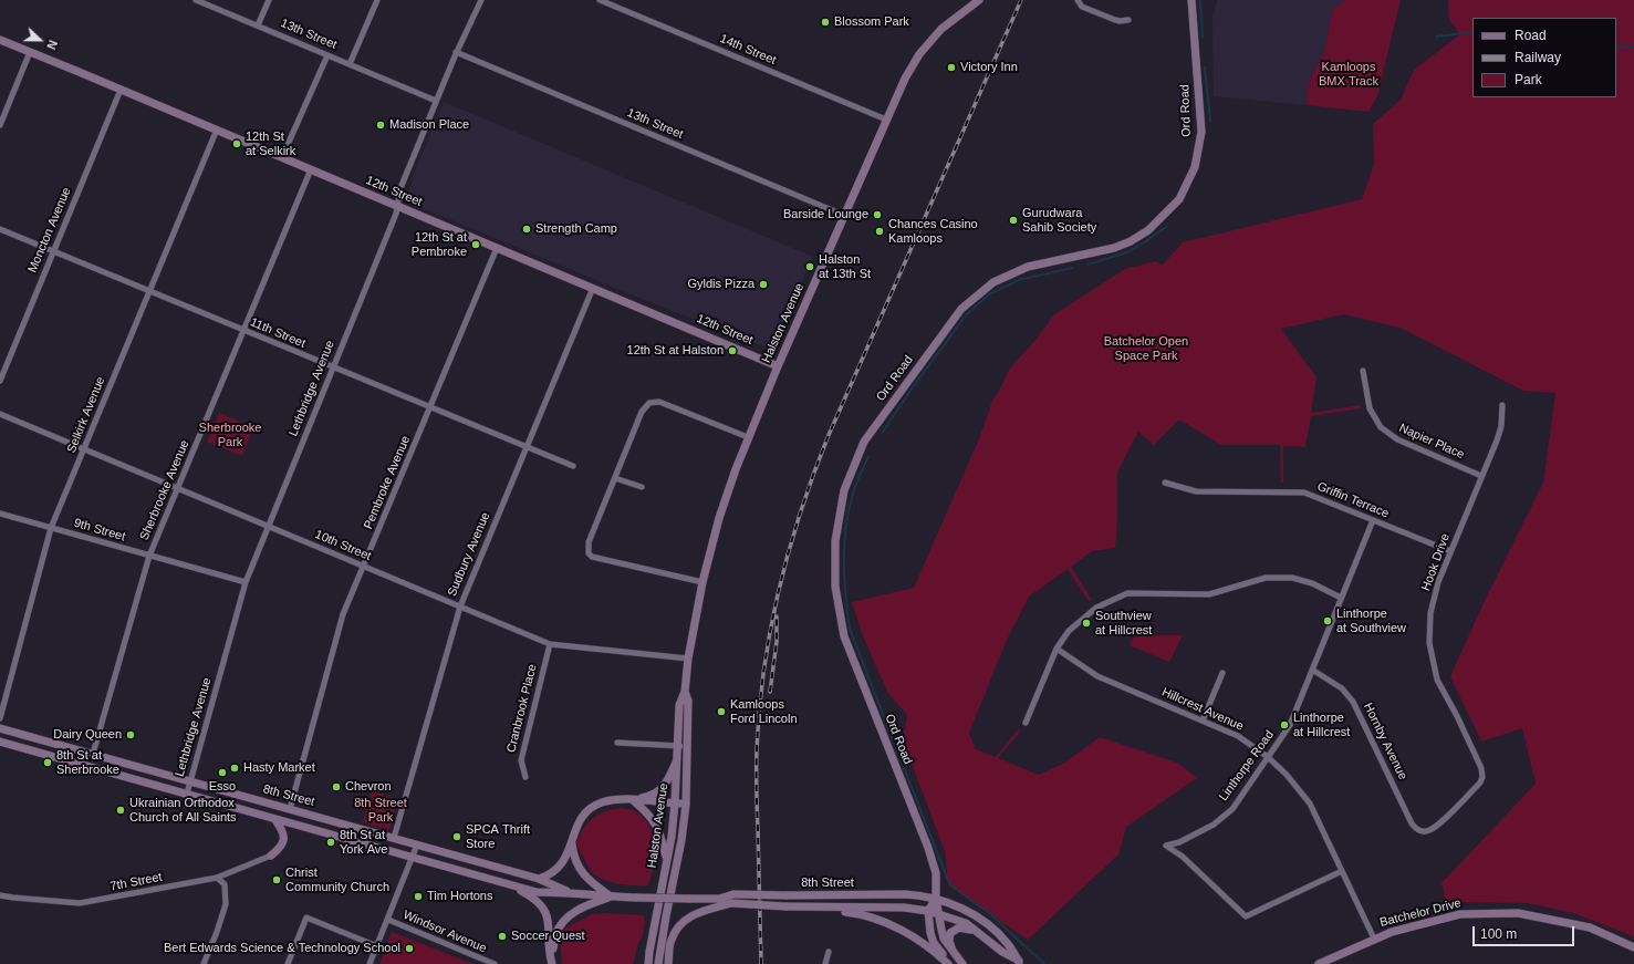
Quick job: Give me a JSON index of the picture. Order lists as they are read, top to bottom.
{
  "streets": {
    "main road": [
      "Ord Road",
      "12th Street",
      "Halston Avenue",
      "8th Street",
      "Batchelor Drive"
    ],
    "street": [
      "13th Street",
      "14th Street",
      "Moncton Avenue",
      "11th Street",
      "Lethbridge Avenue",
      "Selkirk Avenue",
      "Napier Place",
      "Pembroke Avenue",
      "Sherbrooke Avenue",
      "Griffin Terrace",
      "9th Street",
      "10th Street",
      "Sudbury Avenue",
      "Hook Drive",
      "Cranbrook Place",
      "Hillcrest Avenue",
      "Hornby Avenue",
      "Linthorpe Road",
      "7th Street",
      "Windsor Avenue"
    ]
  },
  "crossings": [
    ["13th Street", "Halston Avenue"],
    ["13th Street", "Lethbridge Avenue"],
    ["14th Street", "Halston Avenue"],
    ["Ord Road", "8th Street"],
    ["12th Street", "Moncton Avenue"],
    ["12th Street", "Halston Avenue"],
    ["12th Street", "Lethbridge Avenue"],
    ["12th Street", "Selkirk Avenue"],
    ["12th Street", "Pembroke Avenue"],
    ["12th Street", "Sherbrooke Avenue"],
    ["12th Street", "Sudbury Avenue"],
    ["Moncton Avenue", "11th Street"],
    ["Halston Avenue", "10th Street"],
    ["11th Street", "Lethbridge Avenue"],
    ["11th Street", "Selkirk Avenue"],
    ["11th Street", "Pembroke Avenue"],
    ["11th Street", "Sherbrooke Avenue"],
    ["11th Street", "Sudbury Avenue"],
    ["Lethbridge Avenue", "9th Street"],
    ["Lethbridge Avenue", "10th Street"],
    ["Lethbridge Avenue", "8th Street"],
    ["Selkirk Avenue", "9th Street"],
    ["Selkirk Avenue", "10th Street"],
    ["Napier Place", "Hook Drive"],
    ["Pembroke Avenue", "10th Street"],
    ["Pembroke Avenue", "8th Street"],
    ["Sherbrooke Avenue", "9th Street"],
    ["Sherbrooke Avenue", "10th Street"],
    ["Sherbrooke Avenue", "8th Street"],
    ["Griffin Terrace", "Hook Drive"],
    ["Griffin Terrace", "Linthorpe Road"],
    ["10th Street", "Sudbury Avenue"],
    ["10th Street", "Cranbrook Place"],
    ["Sudbury Avenue", "8th Street"],
    ["Hook Drive", "Hornby Avenue"],
    ["Hillcrest Avenue", "Linthorpe Road"],
    ["Hillcrest Avenue", "Batchelor Drive"],
    ["Hornby Avenue", "Linthorpe Road"]
  ],
  "parks": [
    "Kamloops BMX Track",
    "Batchelor Open Space Park",
    "Sherbrooke Park",
    "8th Street Park"
  ],
  "places": [
    "Blossom Park",
    "Victory Inn",
    "Madison Place",
    "12th St at Selkirk",
    "Barside Lounge",
    "Gurudwara Sahib Society",
    "Strength Camp",
    "Chances Casino Kamloops",
    "12th St at Pembroke",
    "Halston at 13th St",
    "Gyldis Pizza",
    "12th St at Halston",
    "Linthorpe at Southview",
    "Southview at Hillcrest",
    "Kamloops Ford Lincoln",
    "Linthorpe at Hillcrest",
    "Dairy Queen",
    "8th St at Sherbrooke",
    "Hasty Market",
    "Esso",
    "Chevron",
    "Ukrainian Orthodox Church of All Saints",
    "SPCA Thrift Store",
    "8th St at York Ave",
    "Christ Community Church",
    "Tim Hortons",
    "Soccer Quest",
    "Bert Edwards Science & Technology School"
  ],
  "legend": ["Road", "Railway", "Park"],
  "scale_bar": "100 m",
  "north": "right"
}
